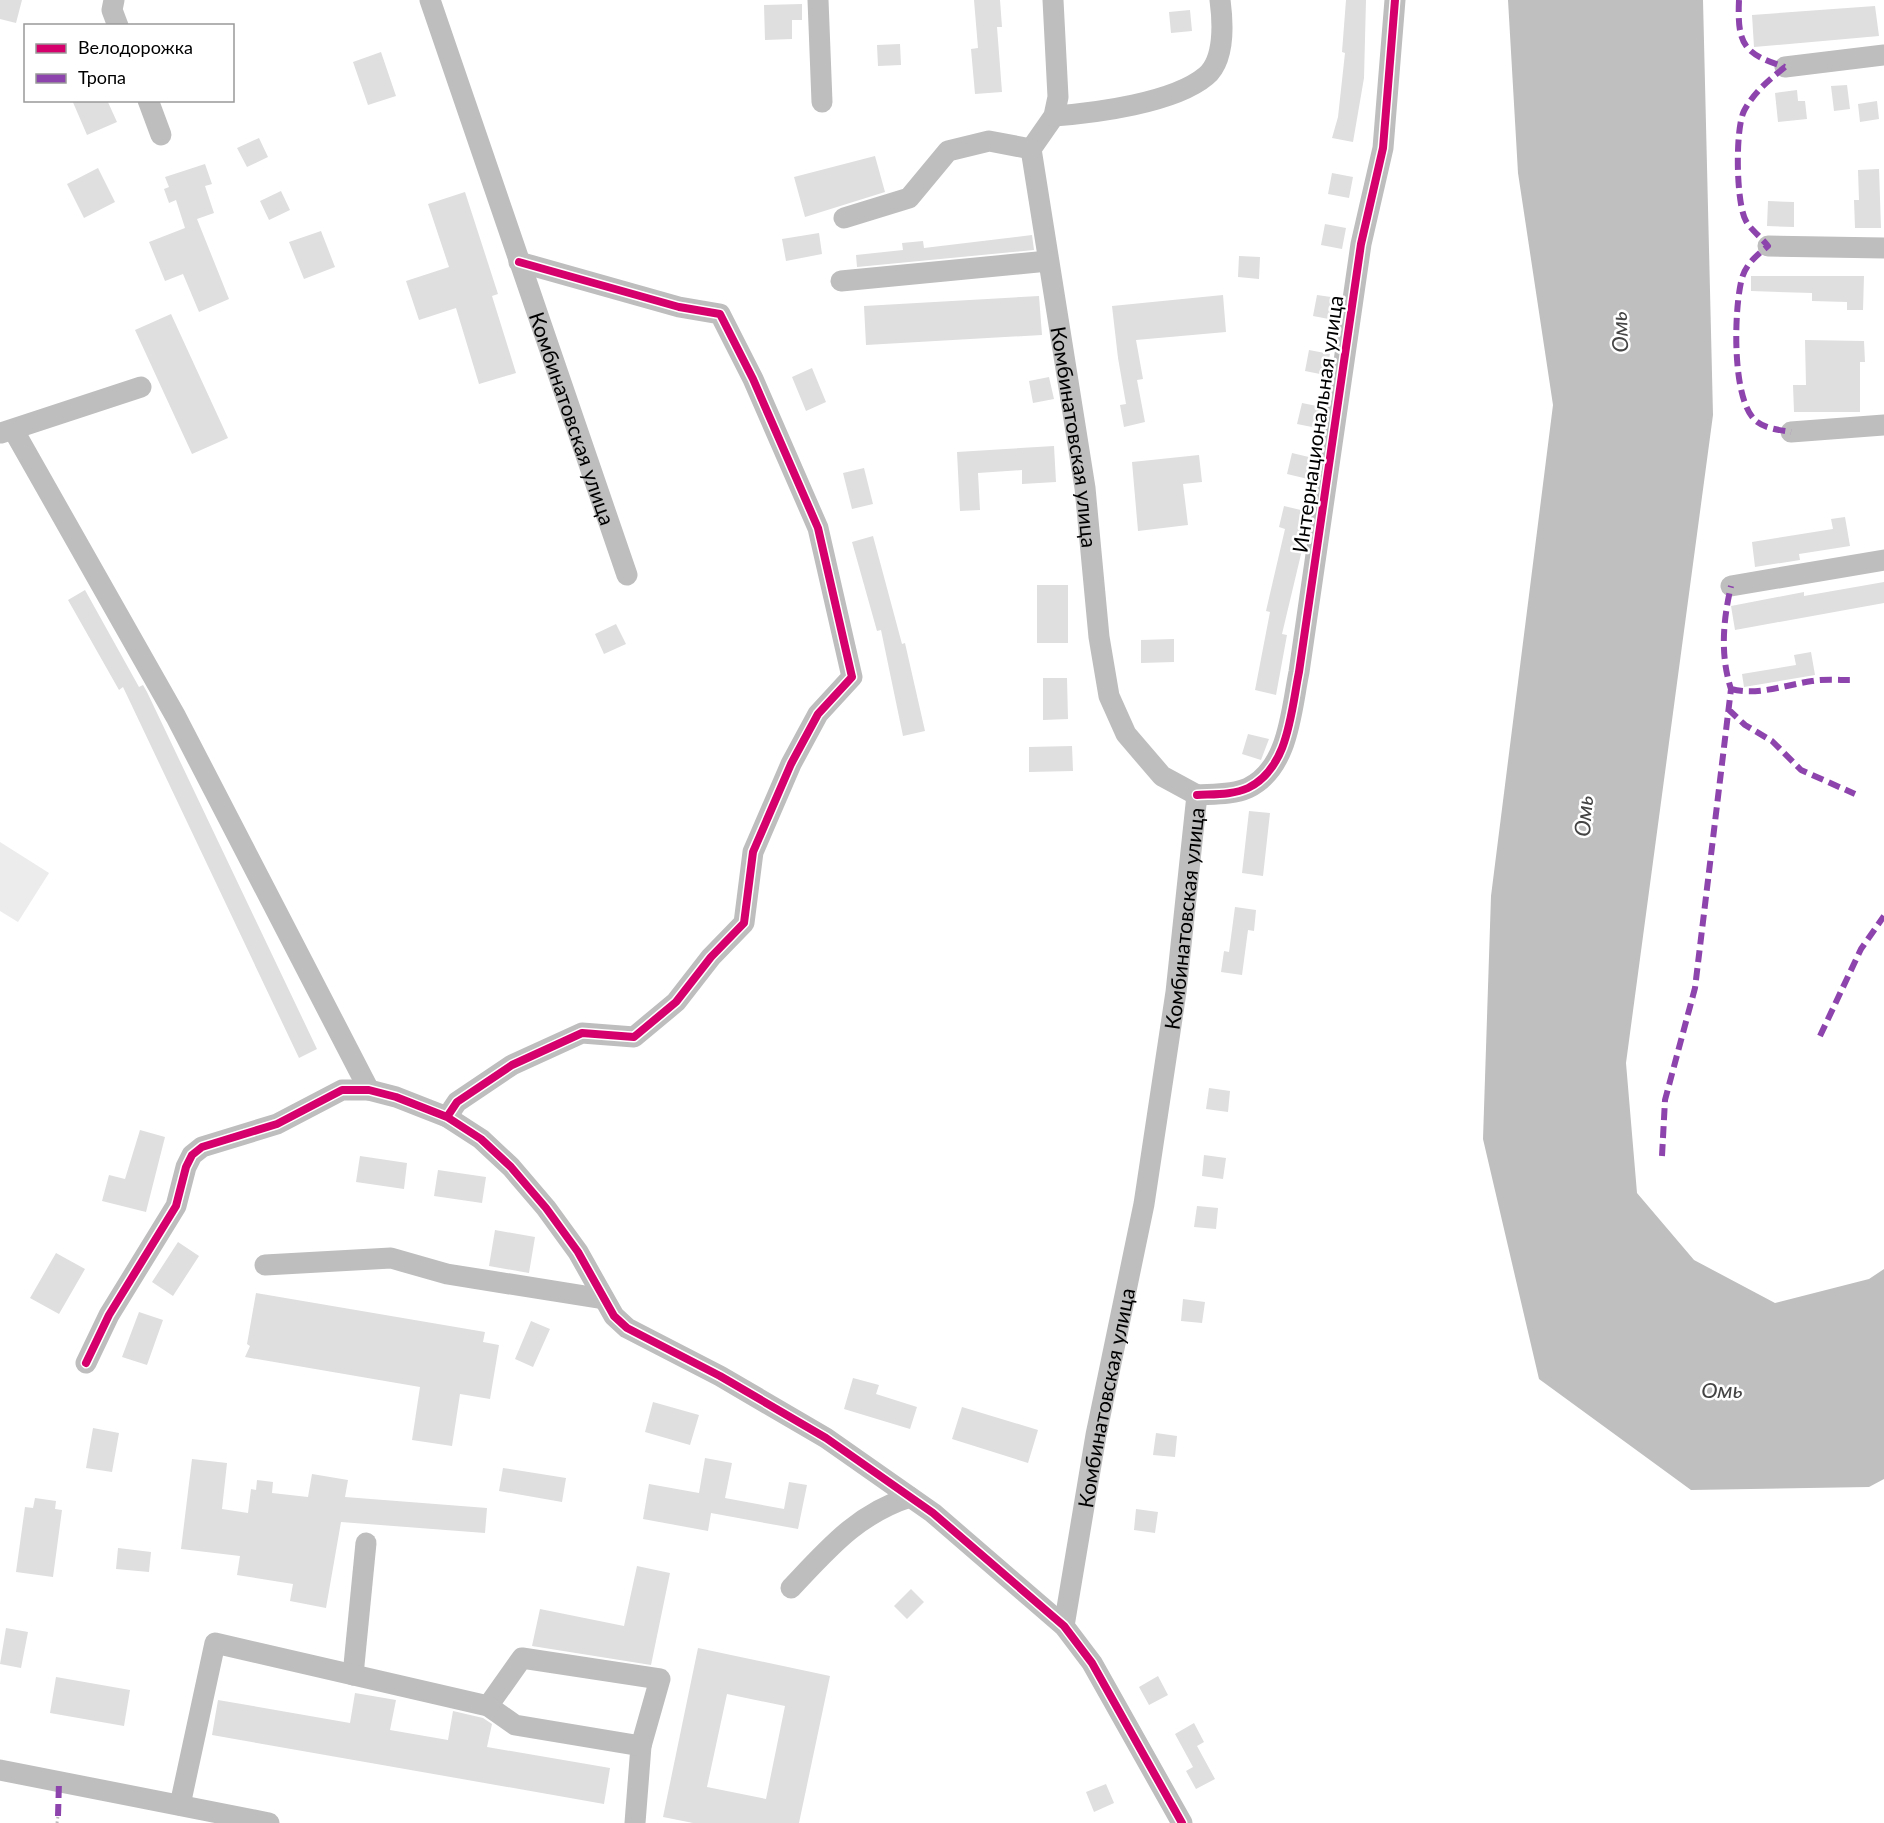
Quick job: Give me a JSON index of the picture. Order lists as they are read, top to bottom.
{
  "streets": {
    "street": ["Комбинатовская улица", "Интернациональная улица"]
  },
  "crossings": [
    ["Комбинатовская улица", "Интернациональная улица"]
  ],
  "water": ["Омь"],
  "legend": ["Велодорожка", "Тропа"]
}
